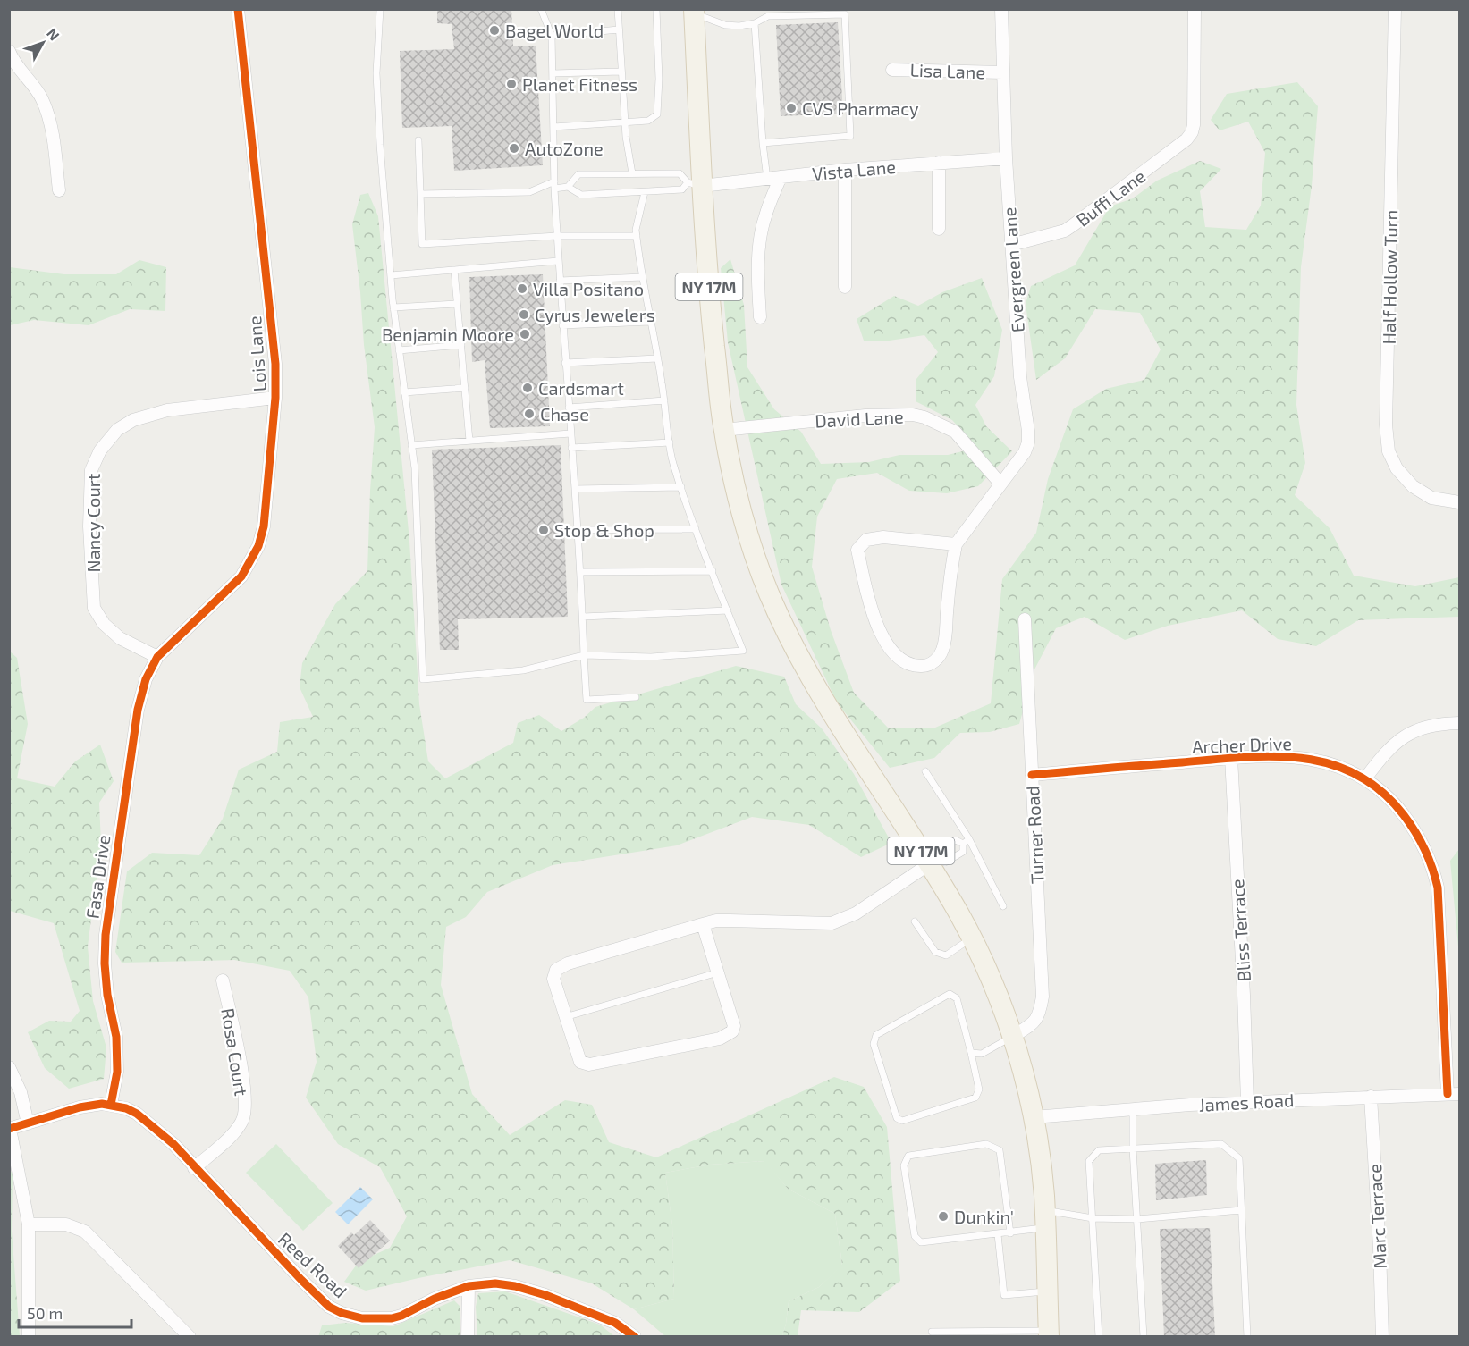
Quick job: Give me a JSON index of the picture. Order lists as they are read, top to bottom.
{
  "streets": {
    "main road": ["NY 17M"],
    "street": [
      "Lisa Lane",
      "Vista Lane",
      "Buffi Lane",
      "Evergreen Lane",
      "Half Hollow Turn",
      "Lois Lane",
      "David Lane",
      "Nancy Court",
      "Archer Drive",
      "Turner Road",
      "Fasa Drive",
      "Bliss Terrace",
      "Rosa Court",
      "James Road",
      "Marc Terrace",
      "Reed Road"
    ]
  },
  "crossings": [
    ["Lisa Lane", "Evergreen Lane"],
    ["Vista Lane", "Evergreen Lane"],
    ["Vista Lane", "NY 17M"],
    ["Buffi Lane", "Evergreen Lane"],
    ["Evergreen Lane", "David Lane"],
    ["NY 17M", "David Lane"],
    ["NY 17M", "Turner Road"],
    ["NY 17M", "James Road"],
    ["Lois Lane", "Nancy Court"],
    ["Lois Lane", "Fasa Drive"],
    ["Nancy Court", "Fasa Drive"],
    ["Archer Drive", "Turner Road"],
    ["Archer Drive", "Bliss Terrace"],
    ["Archer Drive", "James Road"],
    ["Fasa Drive", "Reed Road"],
    ["Bliss Terrace", "James Road"],
    ["Rosa Court", "Reed Road"],
    ["James Road", "Marc Terrace"]
  ],
  "places": [
    "Bagel World",
    "Planet Fitness",
    "CVS Pharmacy",
    "AutoZone",
    "Villa Positano",
    "Cyrus Jewelers",
    "Benjamin Moore",
    "Cardsmart",
    "Chase",
    "Stop & Shop",
    "Dunkin'"
  ],
  "scale_bar": "50 m",
  "north": "top right"
}
